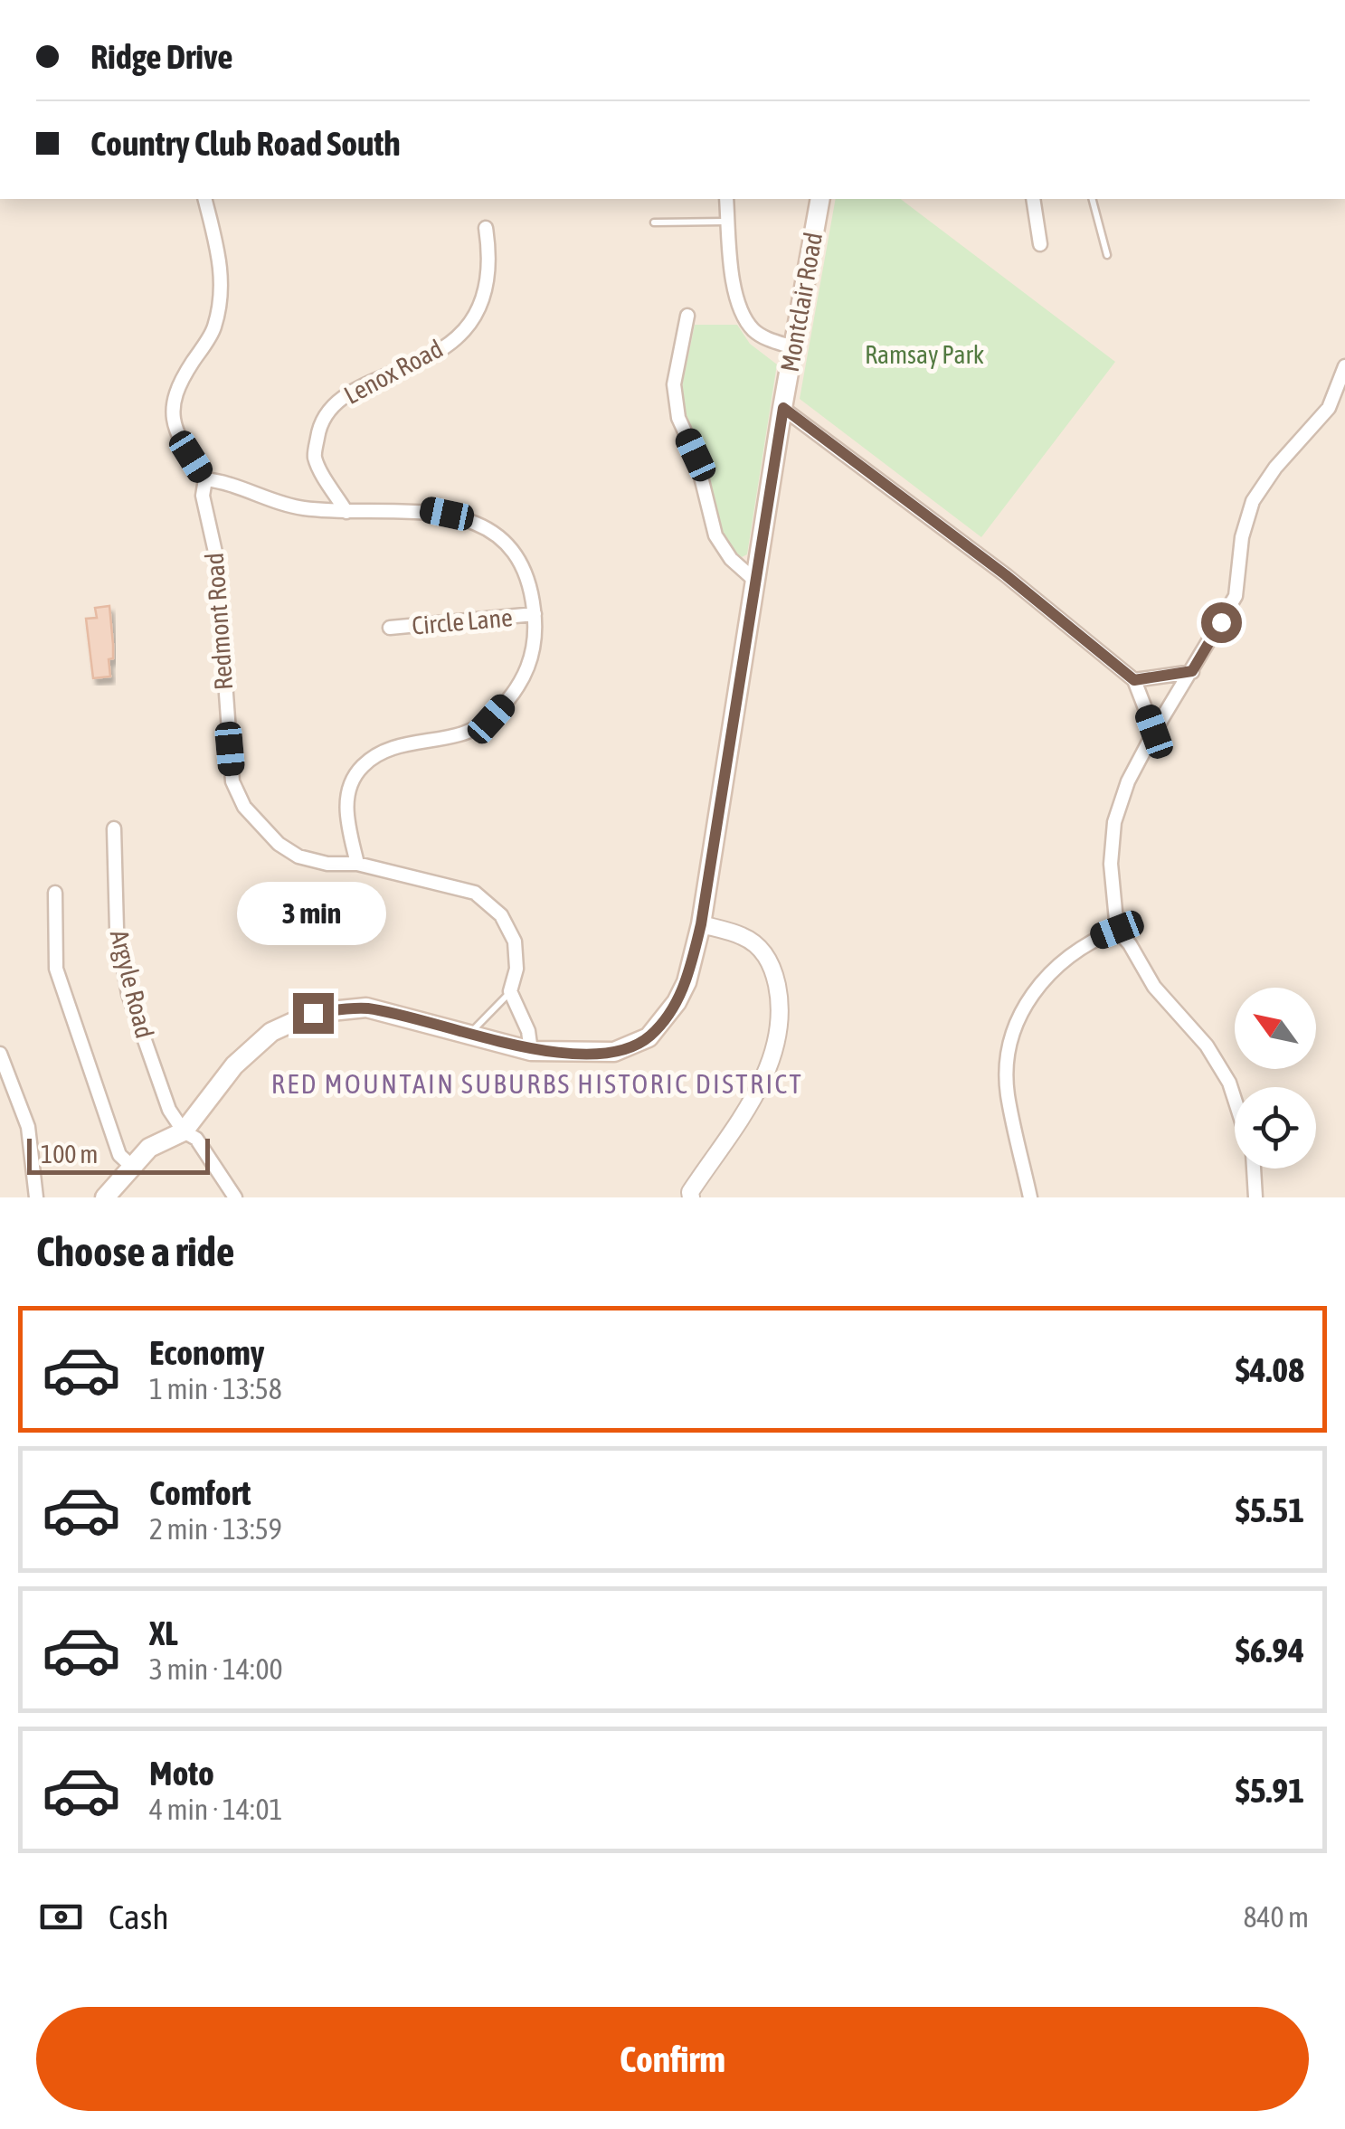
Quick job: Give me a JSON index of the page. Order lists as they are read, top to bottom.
{
  "streets": {
    "main road": ["Montclair Road"],
    "street": [
      "Lenox Road",
      "Redmont Road",
      "Circle Lane",
      "Argyle Road"
    ]
  },
  "crossings": [
    ["Montclair Road", "Redmont Road"],
    ["Montclair Road", "Argyle Road"]
  ],
  "districts": ["RED MOUNTAIN SUBURBS HISTORIC DISTRICT"],
  "parks": ["Ramsay Park"],
  "scale_bar": "100 m",
  "north": "top left",
  "page": {
    "banner": ["Ridge Drive", "Country Club Road South"],
    "bubble": "3 min",
    "scale": "100 m",
    "heading": "Choose a ride",
    "list": [
      {
        "name": "Economy",
        "note": "1 min · 13:58",
        "value": "$4.08"
      },
      {
        "name": "Comfort",
        "note": "2 min · 13:59",
        "value": "$5.51"
      },
      {
        "name": "XL",
        "note": "3 min · 14:00",
        "value": "$6.94"
      },
      {
        "name": "Moto",
        "note": "4 min · 14:01",
        "value": "$5.91"
      }
    ],
    "pay": ["Cash", "840 m"],
    "buttons": "Confirm"
  }
}
